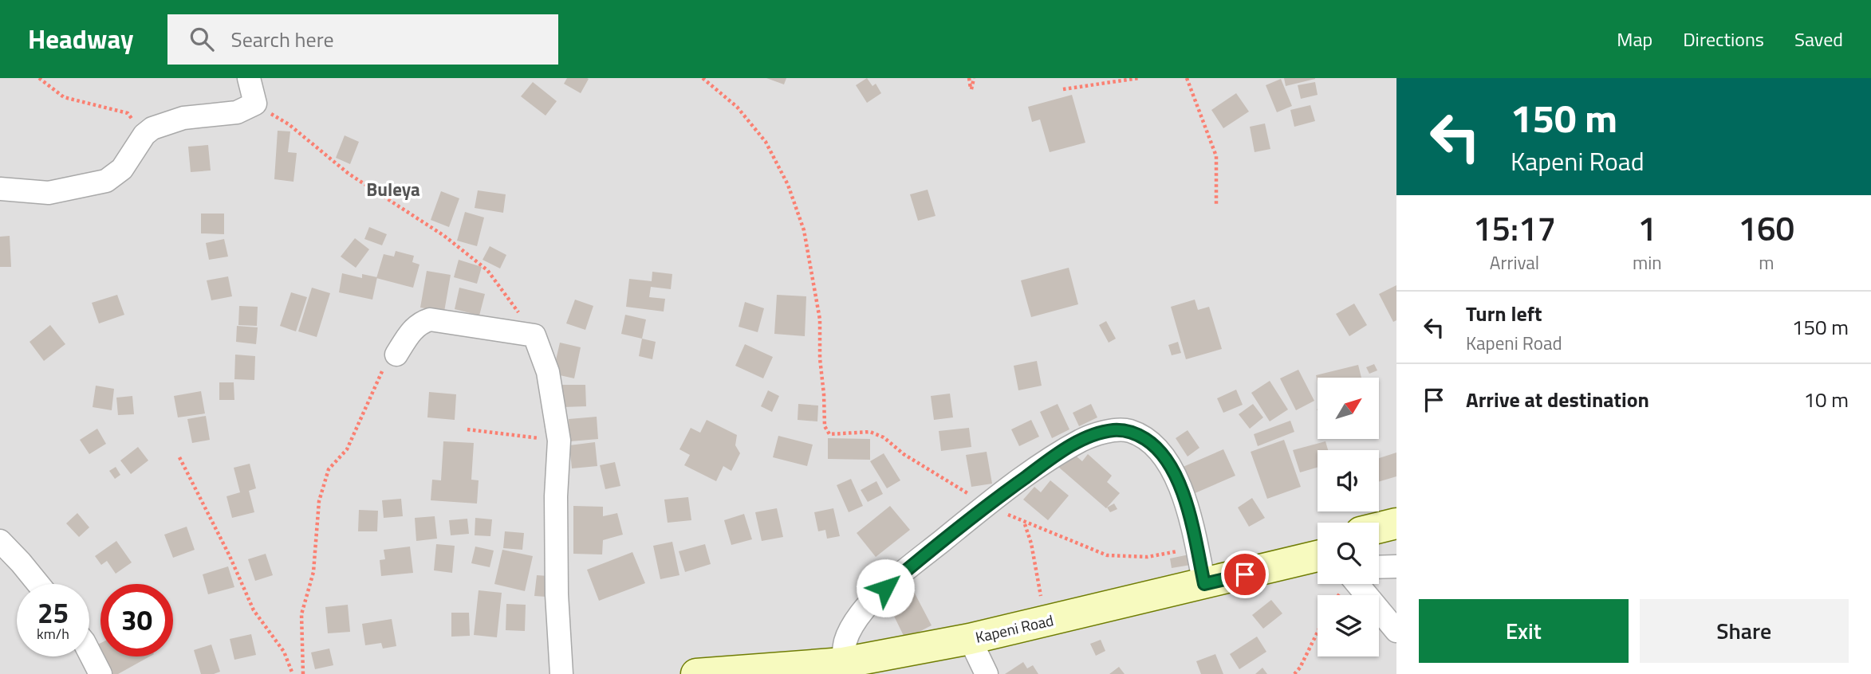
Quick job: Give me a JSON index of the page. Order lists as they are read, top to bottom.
{
  "streets": {
    "main road": ["Kapeni Road"]
  },
  "districts": ["Buleya"],
  "north": "top right",
  "page": {
    "header": "Headway",
    "search": "Search here",
    "nav": ["Map", "Directions", "Saved"],
    "turn": ["150 m", "Kapeni Road"],
    "eta": [
      "15:17",
      "Arrival",
      "1",
      "min",
      "160",
      "m"
    ],
    "list": [
      {
        "name": "Turn left",
        "note": "Kapeni Road",
        "value": "150 m"
      },
      {
        "name": "Arrive at destination",
        "value": "10 m"
      }
    ],
    "speed": "25 km/h",
    "limit": "30",
    "buttons": ["Exit", "Share"]
  }
}
